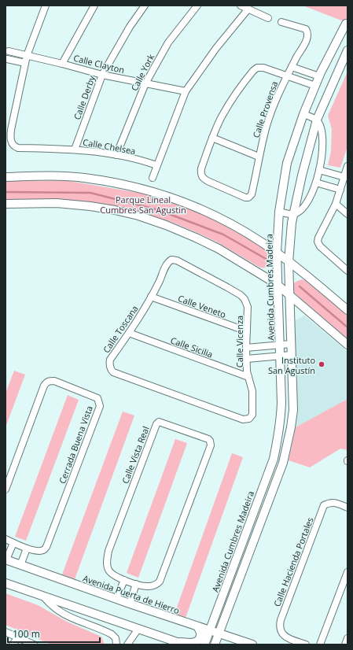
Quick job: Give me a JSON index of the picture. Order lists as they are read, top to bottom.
{
  "streets": {
    "street": [
      "Calle Clayton",
      "Calle York",
      "Calle Derby",
      "Calle Provensa",
      "Calle Chelsea",
      "Avenida Cumbres Madeira",
      "Calle Veneto",
      "Calle Toscana",
      "Calle Vicenza",
      "Calle Sicilia",
      "Cerrada Buena Vista",
      "Calle Vista Real",
      "Calle Hacienda Portales",
      "Avenida Puerta de Hierro"
    ]
  },
  "crossings": [
    ["Calle Clayton", "Calle York"],
    ["Calle Clayton", "Calle Derby"],
    ["Calle Clayton", "Calle Chelsea"],
    ["Calle York", "Calle Chelsea"],
    ["Calle Derby", "Calle Chelsea"],
    ["Avenida Cumbres Madeira", "Avenida Puerta de Hierro"],
    ["Calle Veneto", "Calle Toscana"],
    ["Calle Veneto", "Calle Vicenza"],
    ["Calle Toscana", "Calle Vicenza"],
    ["Calle Toscana", "Calle Sicilia"],
    ["Calle Vicenza", "Calle Sicilia"]
  ],
  "parks": ["Parque Lineal Cumbres San Agustin"],
  "places": ["Instituto San Agustín"],
  "scale_bar": "100 m"
}
